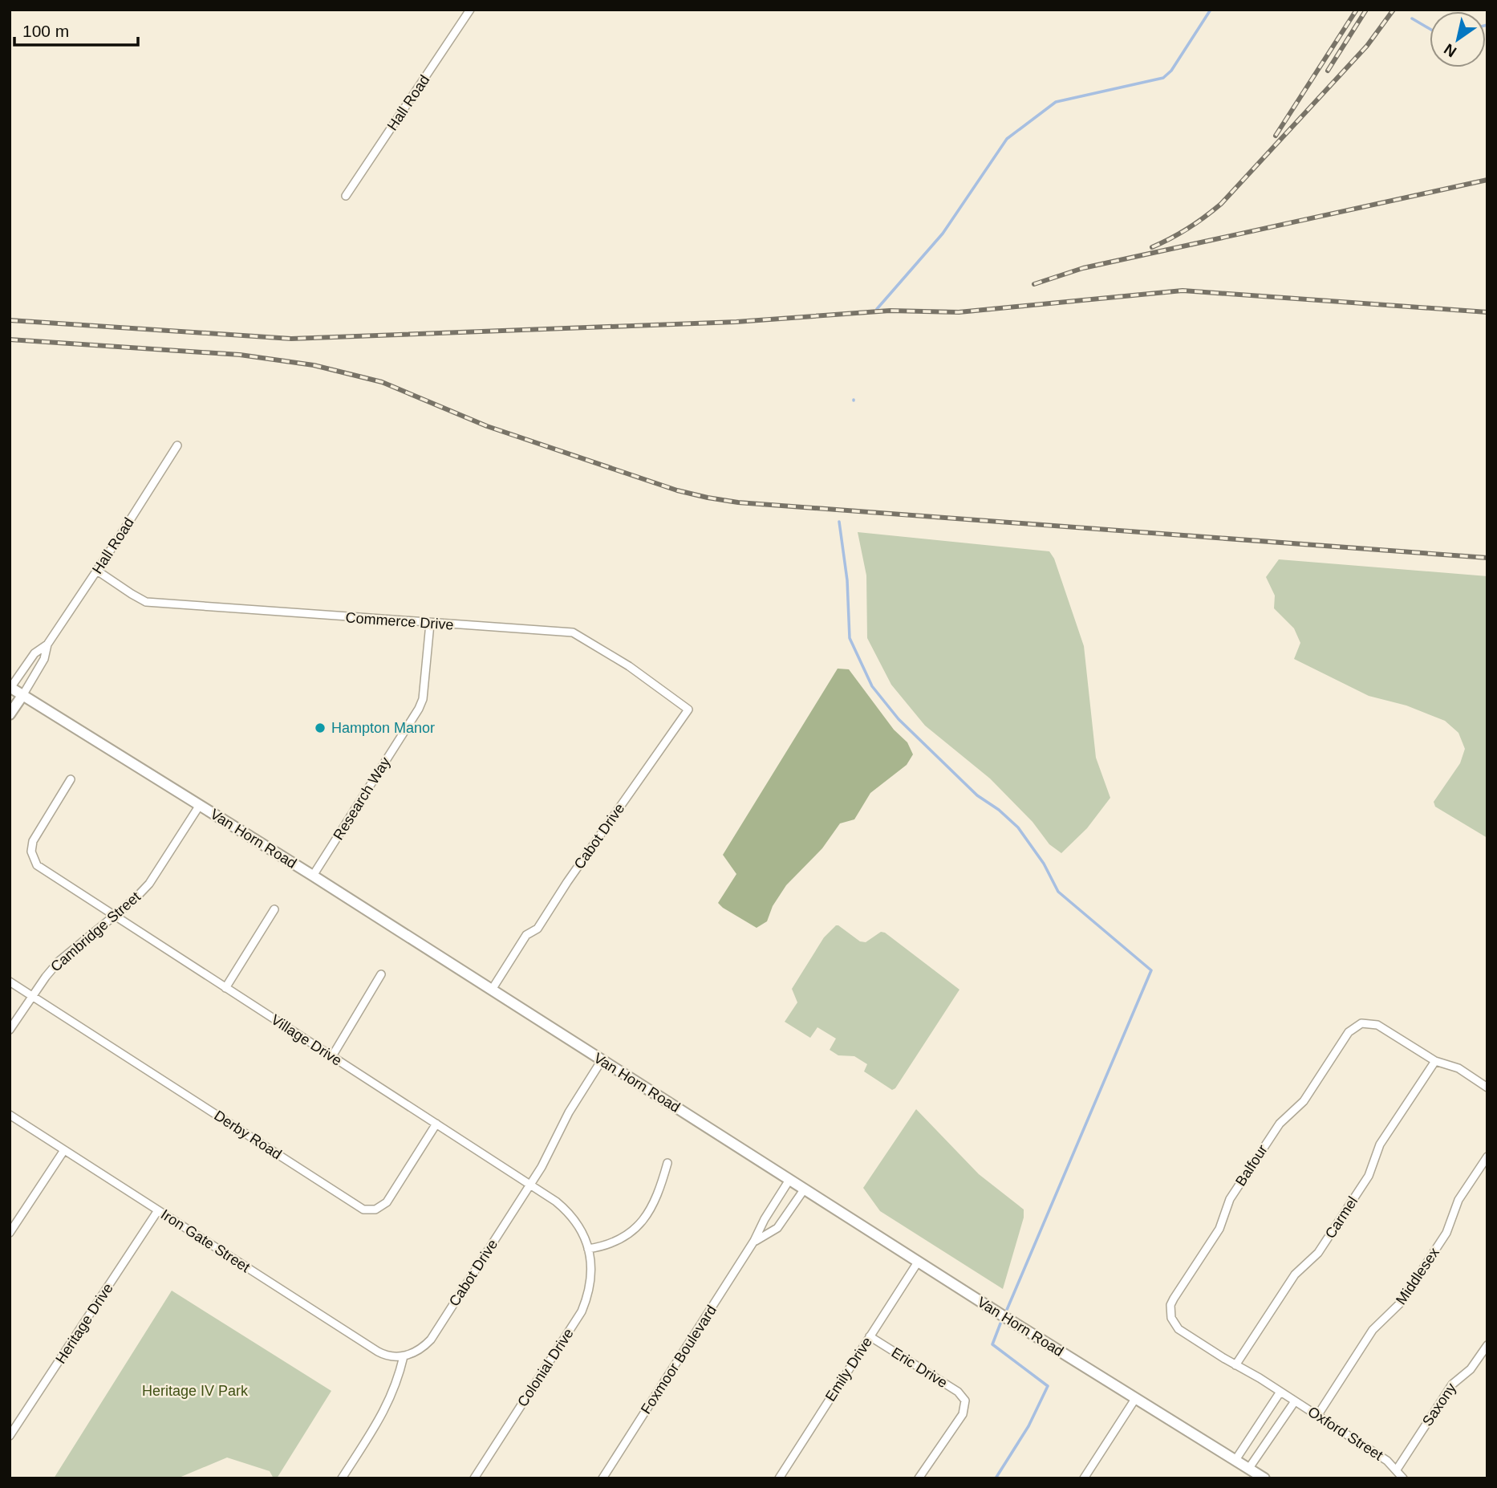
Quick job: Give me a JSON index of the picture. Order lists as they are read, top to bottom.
{
  "streets": {
    "main road": ["Hall Road", "Van Horn Road"],
    "street": [
      "Commerce Drive",
      "Research Way",
      "Cabot Drive",
      "Cambridge Street",
      "Village Drive",
      "Derby Road",
      "Balfour",
      "Carmel",
      "Iron Gate Street",
      "Middlesex",
      "Heritage Drive",
      "Foxmoor Boulevard",
      "Colonial Drive",
      "Eric Drive",
      "Emily Drive",
      "Saxony",
      "Oxford Street"
    ]
  },
  "crossings": [
    ["Hall Road", "Commerce Drive"],
    ["Hall Road", "Van Horn Road"],
    ["Commerce Drive", "Research Way"],
    ["Commerce Drive", "Cabot Drive"],
    ["Research Way", "Van Horn Road"],
    ["Cabot Drive", "Van Horn Road"],
    ["Cabot Drive", "Village Drive"],
    ["Cabot Drive", "Iron Gate Street"],
    ["Van Horn Road", "Cambridge Street"],
    ["Van Horn Road", "Foxmoor Boulevard"],
    ["Van Horn Road", "Emily Drive"],
    ["Van Horn Road", "Oxford Street"],
    ["Cambridge Street", "Village Drive"],
    ["Cambridge Street", "Derby Road"],
    ["Village Drive", "Derby Road"],
    ["Village Drive", "Colonial Drive"],
    ["Balfour", "Carmel"],
    ["Balfour", "Oxford Street"],
    ["Iron Gate Street", "Heritage Drive"],
    ["Middlesex", "Oxford Street"],
    ["Eric Drive", "Emily Drive"],
    ["Saxony", "Oxford Street"]
  ],
  "parks": ["Heritage IV Park"],
  "places": ["Hampton Manor"],
  "scale_bar": "100 m",
  "north": "bottom left"
}
